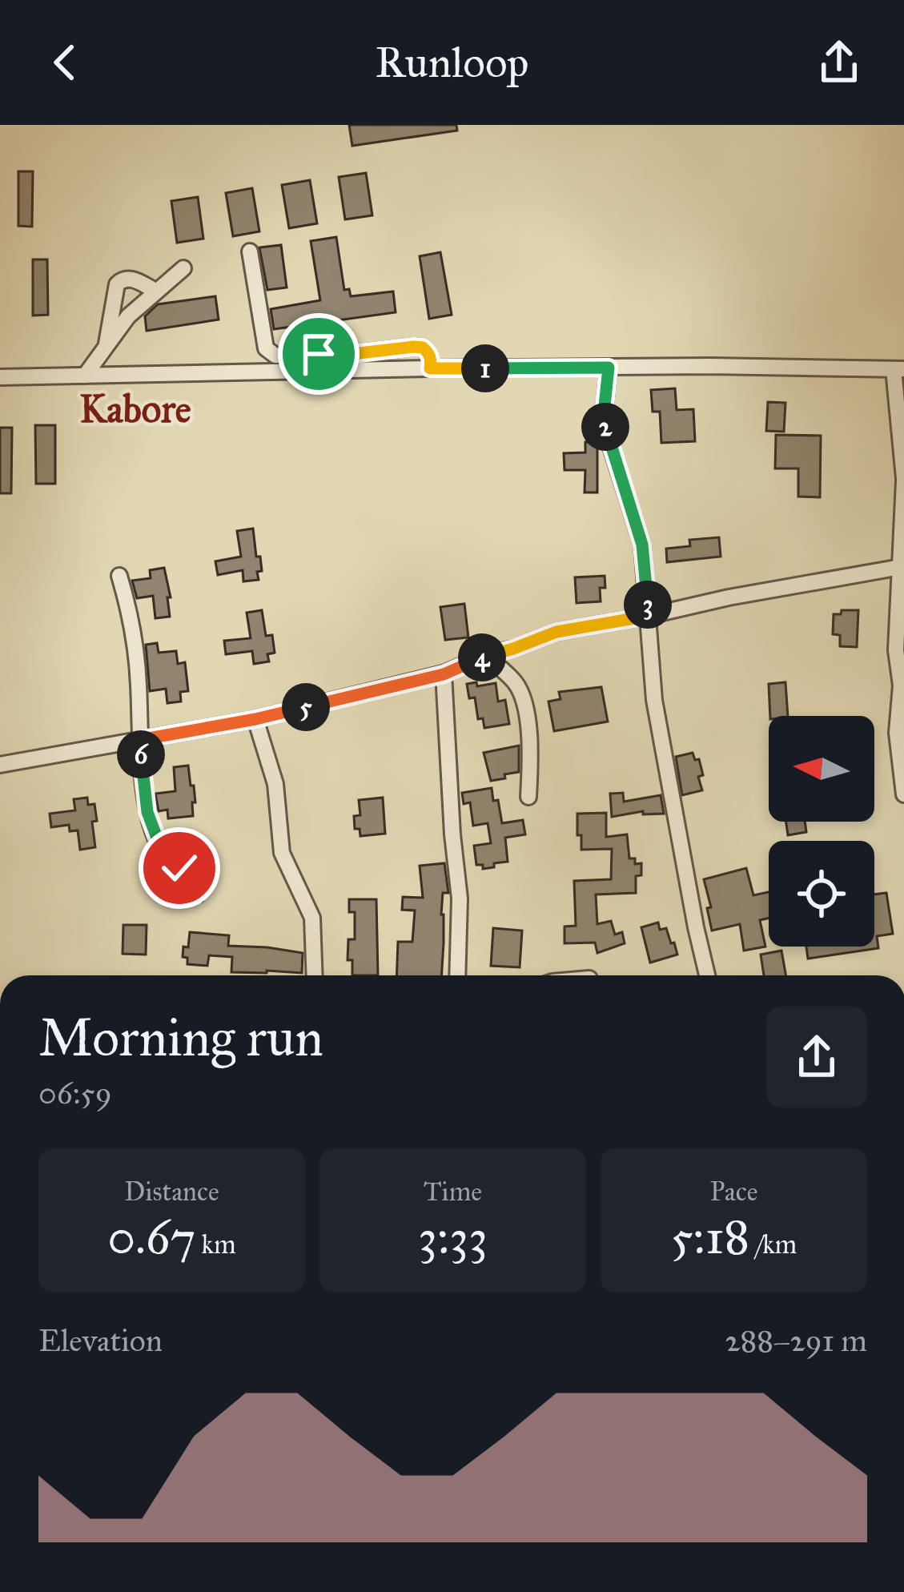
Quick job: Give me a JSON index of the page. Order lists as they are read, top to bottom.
{
  "districts": ["Kabore"],
  "north": "left",
  "page": {
    "header": "Runloop",
    "pins": [
      "1",
      "2",
      "3",
      "4",
      "5",
      "6"
    ],
    "heading": ["Morning run", "06:59"],
    "stats": [
      ["Distance", "0.67 km"],
      ["Time", "3:33"],
      ["Pace", "5:18 /km"]
    ],
    "chart": ["Elevation", "288–291 m"]
  }
}
